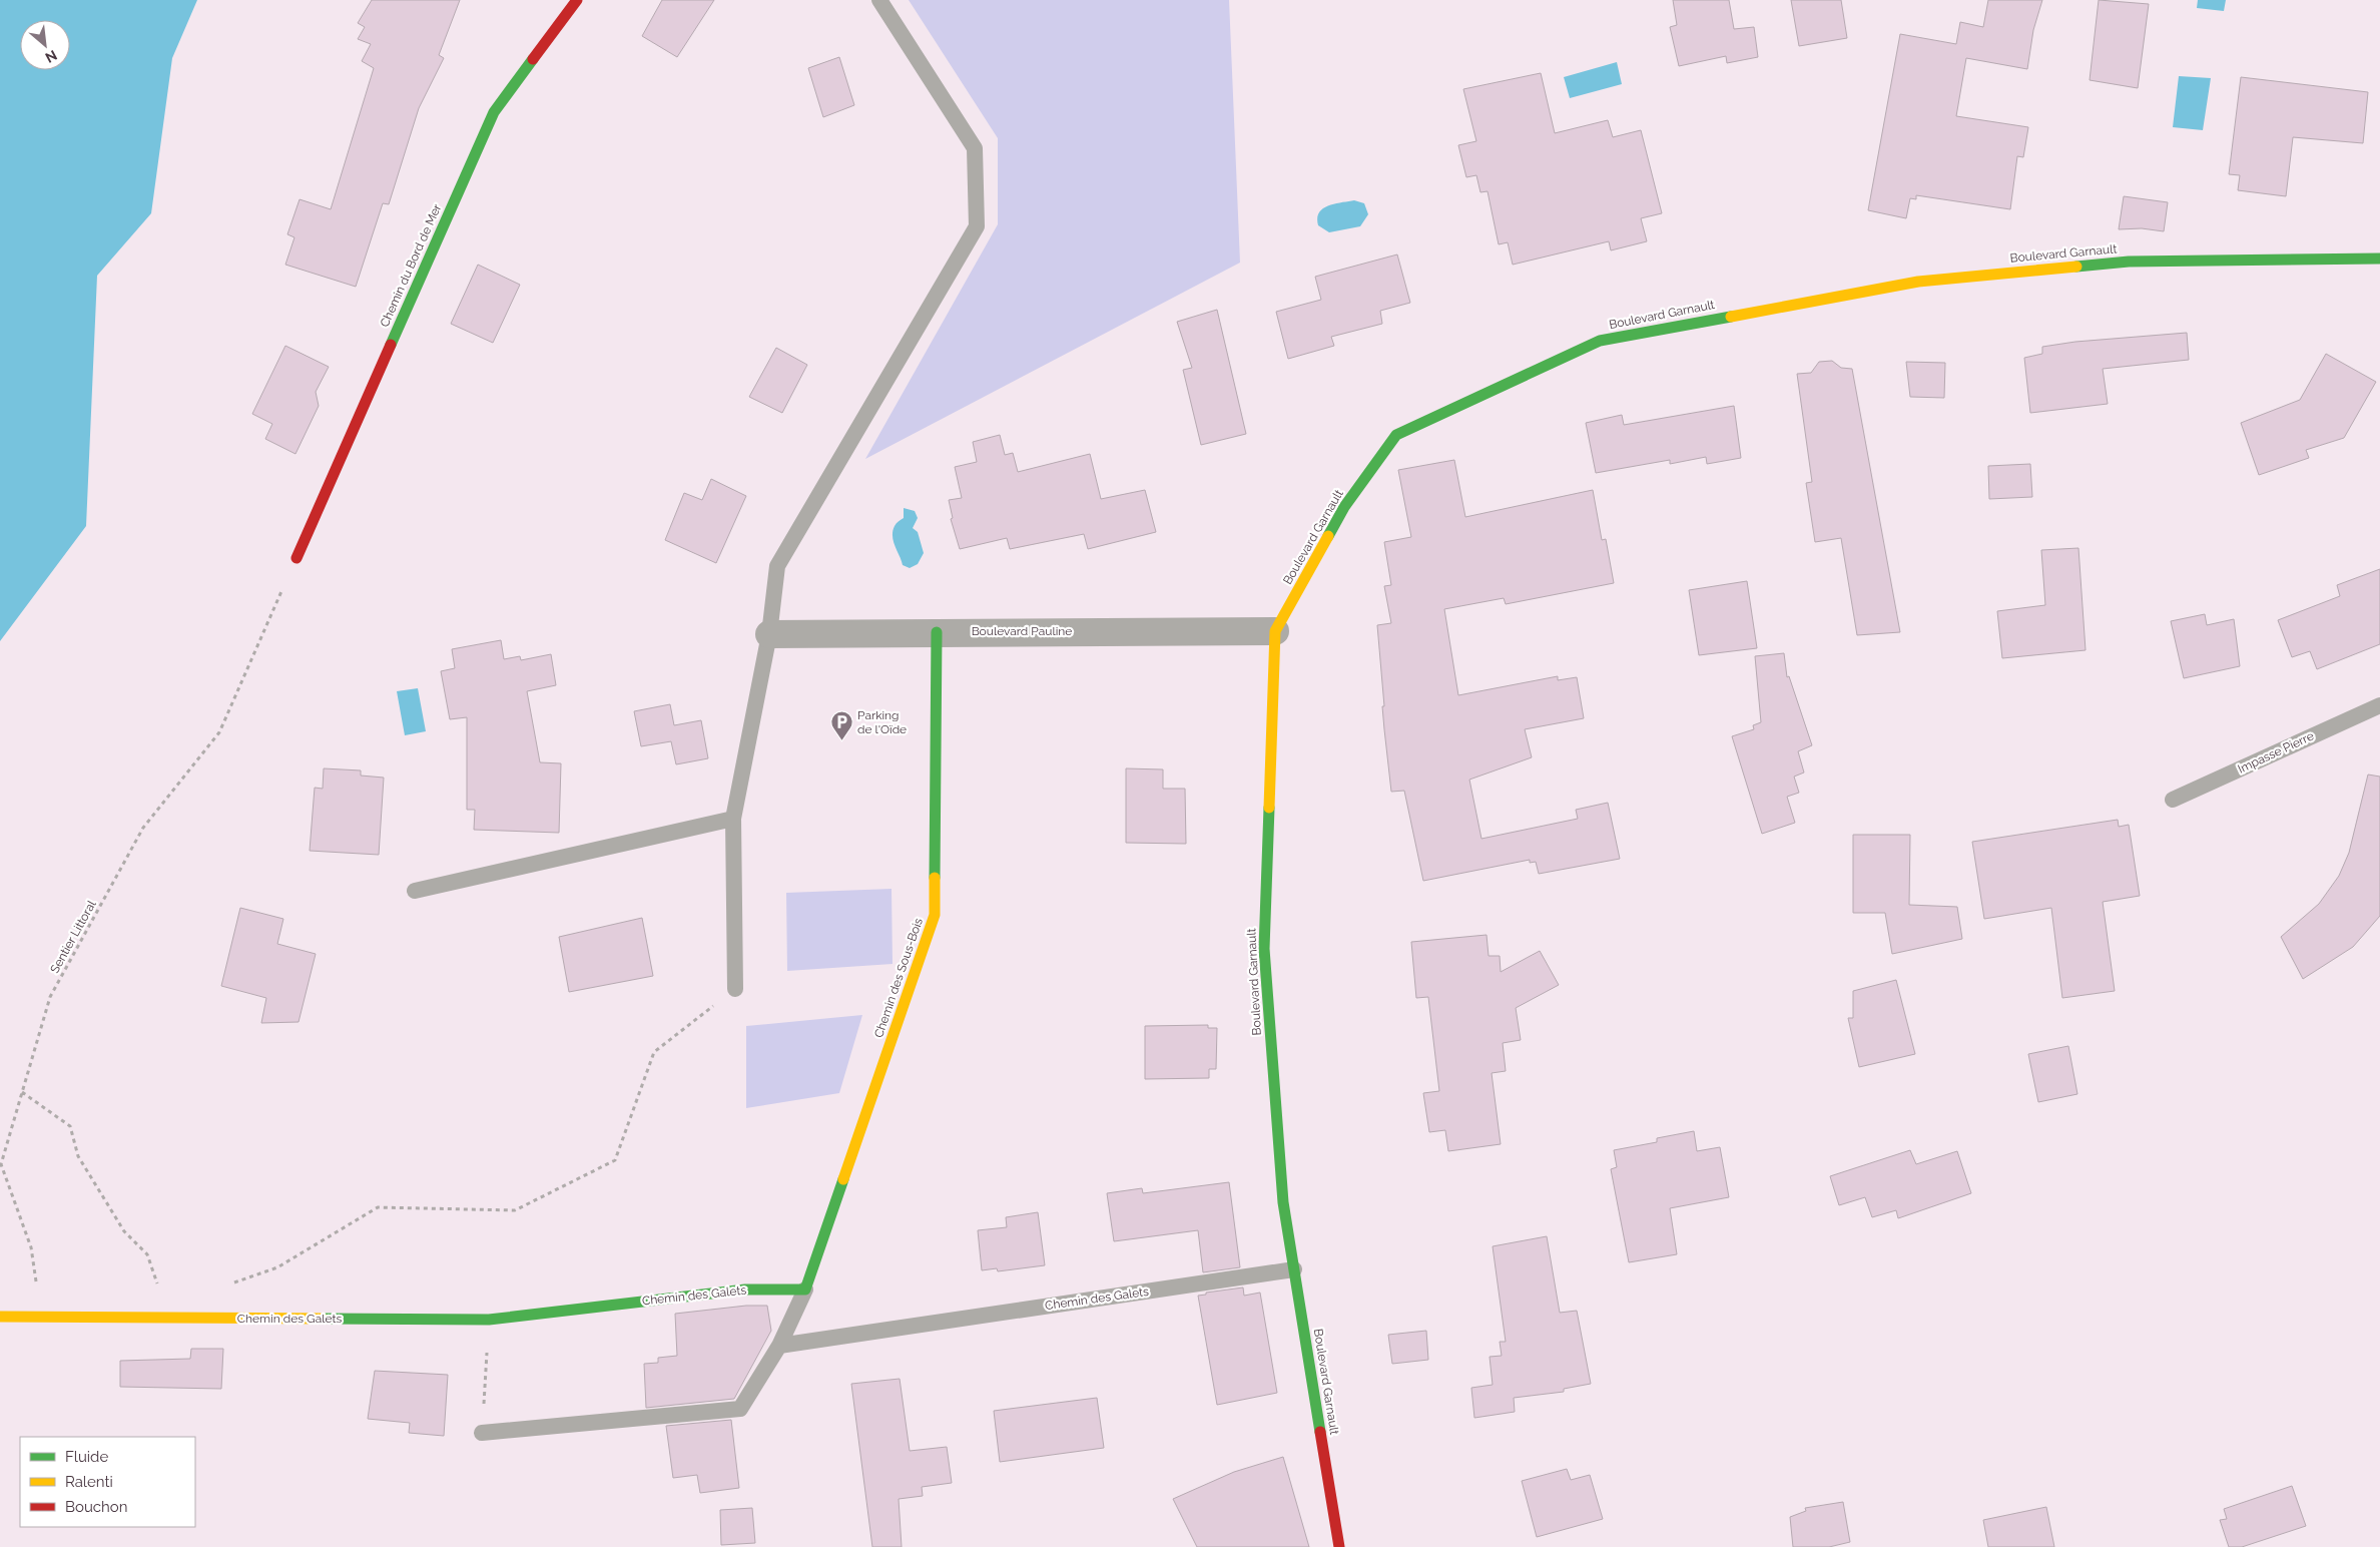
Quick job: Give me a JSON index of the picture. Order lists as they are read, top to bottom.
{
  "streets": {
    "street": [
      "Boulevard Garnault",
      "Chemin du Bord de Mer",
      "Boulevard Pauline",
      "Chemin des Sous-Bois",
      "Chemin des Galets"
    ],
    "lane": ["Impasse Pierre"],
    "path": ["Sentier Littoral"]
  },
  "crossings": [
    ["Boulevard Garnault", "Boulevard Pauline"],
    ["Boulevard Garnault", "Chemin des Galets"],
    ["Chemin du Bord de Mer", "Sentier Littoral"],
    ["Boulevard Pauline", "Chemin des Sous-Bois"],
    ["Sentier Littoral", "Chemin des Galets"],
    ["Chemin des Sous-Bois", "Chemin des Galets"]
  ],
  "places": {
    "parking": ["Parking de l'Oïde"]
  },
  "legend": ["Fluide", "Ralenti", "Bouchon"],
  "north": "bottom right"
}
